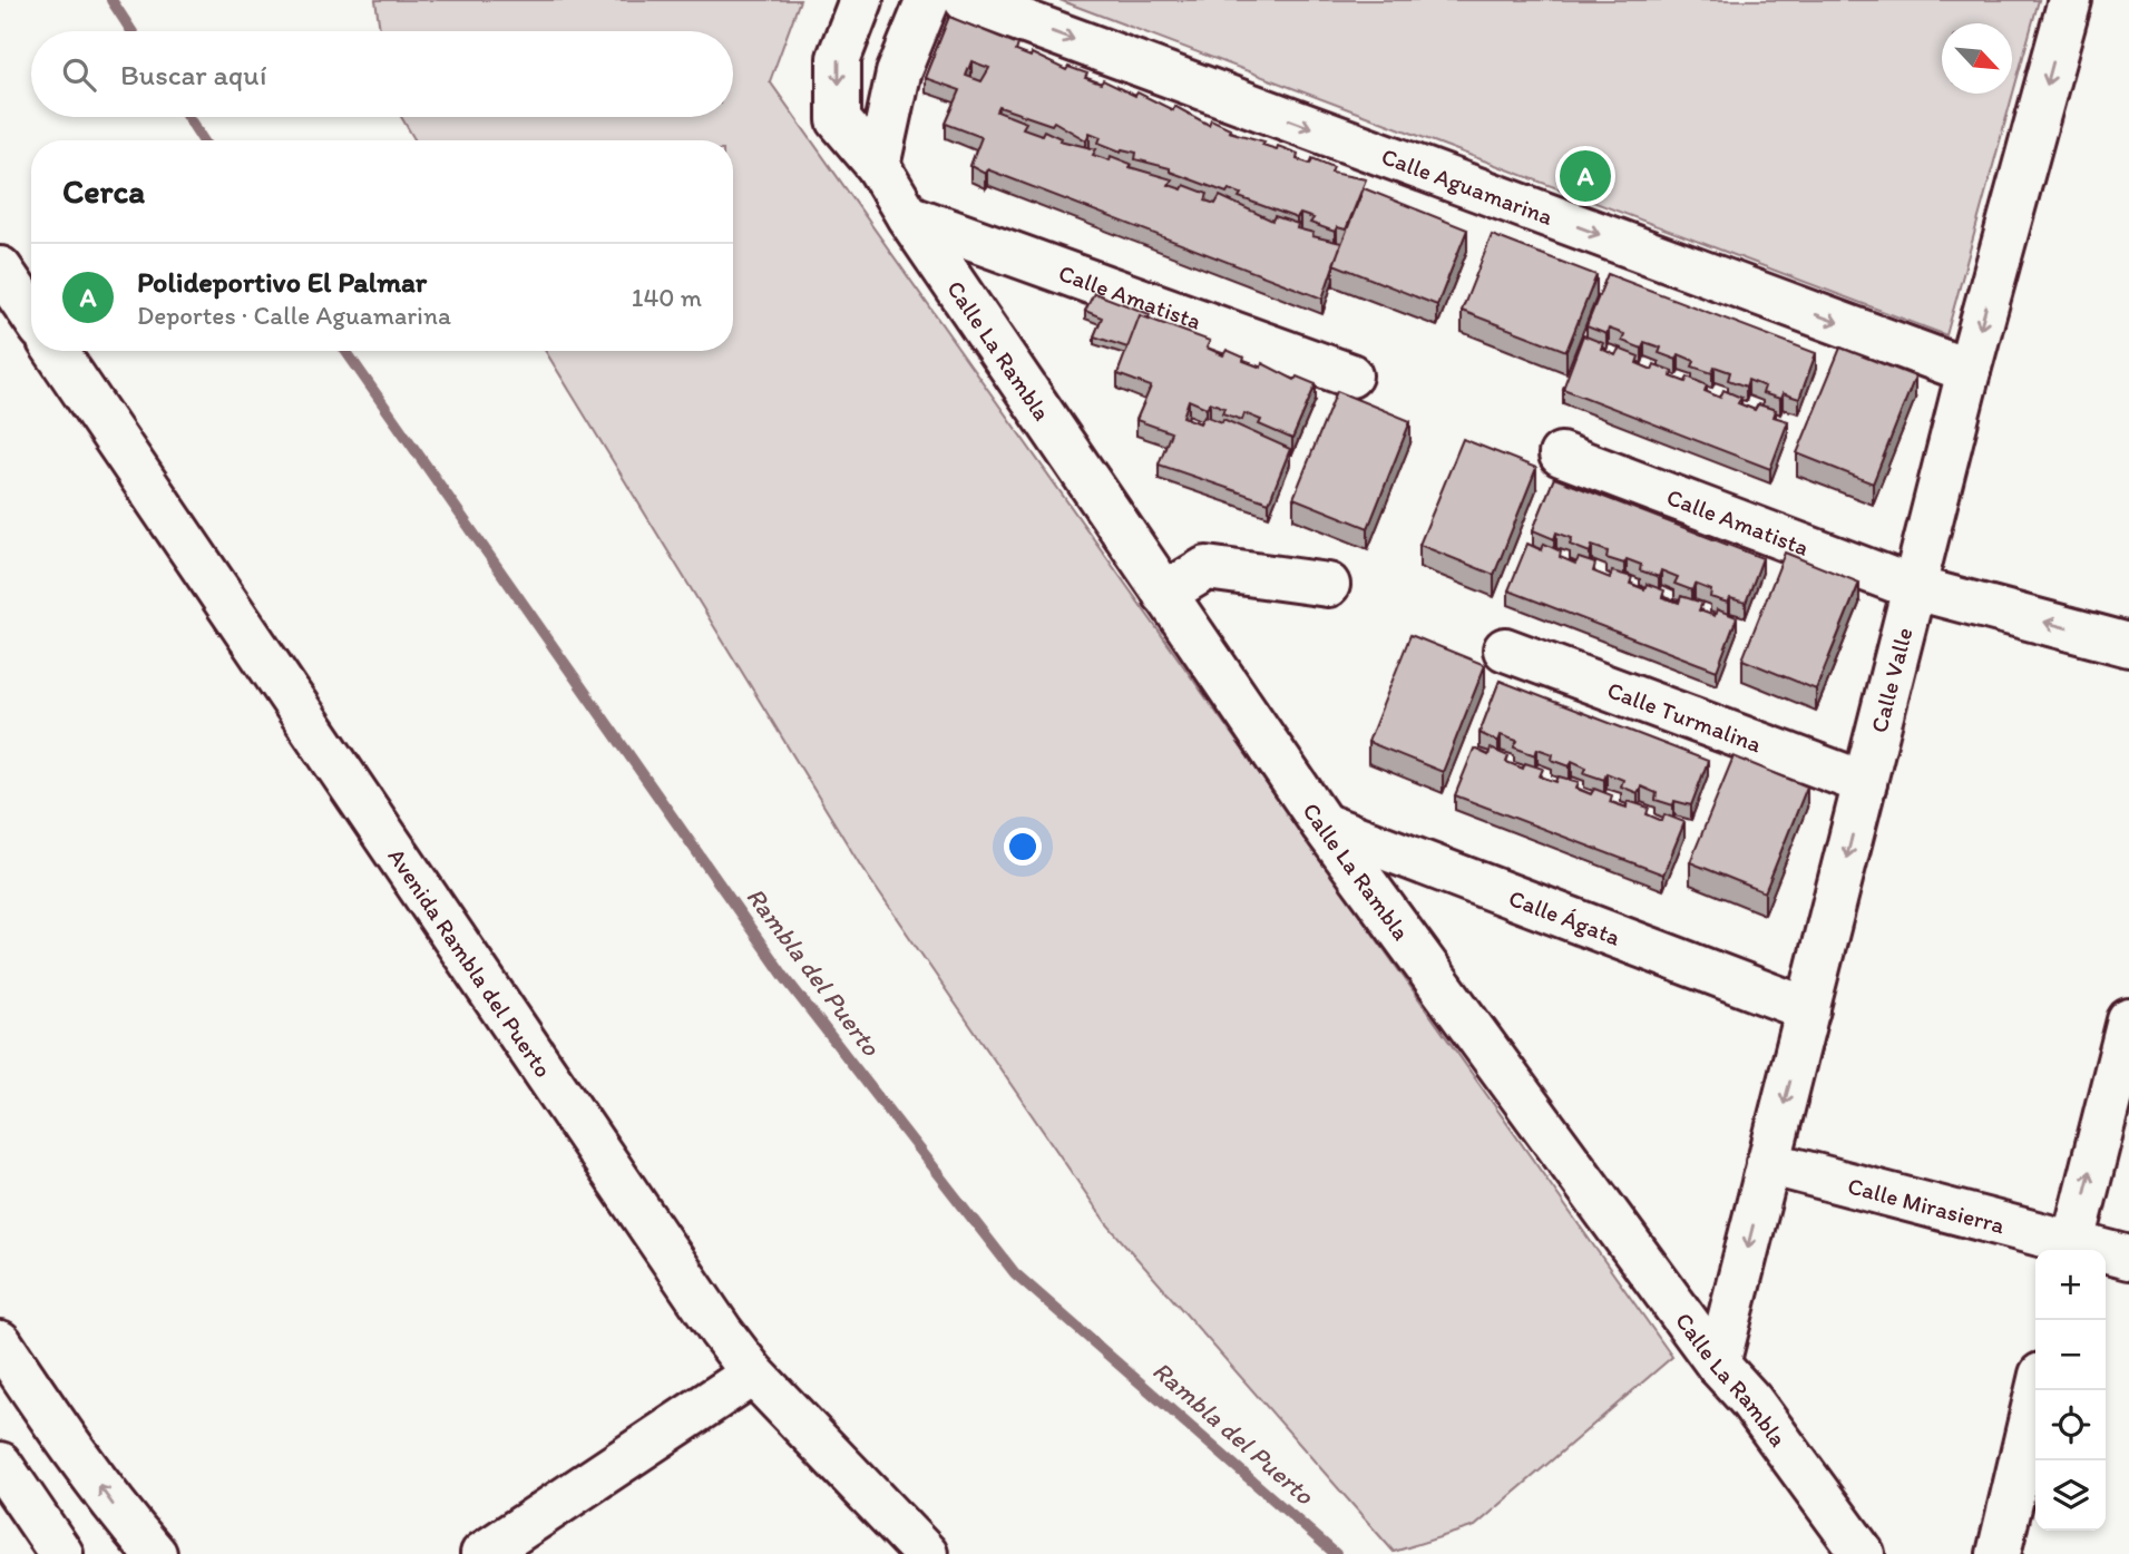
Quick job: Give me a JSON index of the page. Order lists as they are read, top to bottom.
{
  "streets": {
    "street": [
      "Calle Aguamarina",
      "Calle Amatista",
      "Calle La Rambla",
      "Calle Valle",
      "Calle Turmalina",
      "Calle Ágata",
      "Avenida Rambla del Puerto",
      "Calle Mirasierra"
    ]
  },
  "crossings": [
    ["Calle Aguamarina", "Calle Valle"],
    ["Calle Amatista", "Calle La Rambla"],
    ["Calle Amatista", "Calle Valle"],
    ["Calle La Rambla", "Calle Valle"],
    ["Calle La Rambla", "Calle Ágata"],
    ["Calle Valle", "Calle Turmalina"],
    ["Calle Valle", "Calle Ágata"],
    ["Calle Valle", "Calle Mirasierra"]
  ],
  "one_way": ["Calle Aguamarina", "Calle Valle"],
  "water": ["Rambla del Puerto"],
  "north": "bottom right",
  "page": {
    "search": "Buscar aquí",
    "heading": "Cerca",
    "pins": "A",
    "list": [
      {
        "mark": "A",
        "name": "Polideportivo El Palmar",
        "note": "Deportes · Calle Aguamarina",
        "value": "140 m"
      }
    ],
    "map_buttons": ["+", "−"]
  }
}
